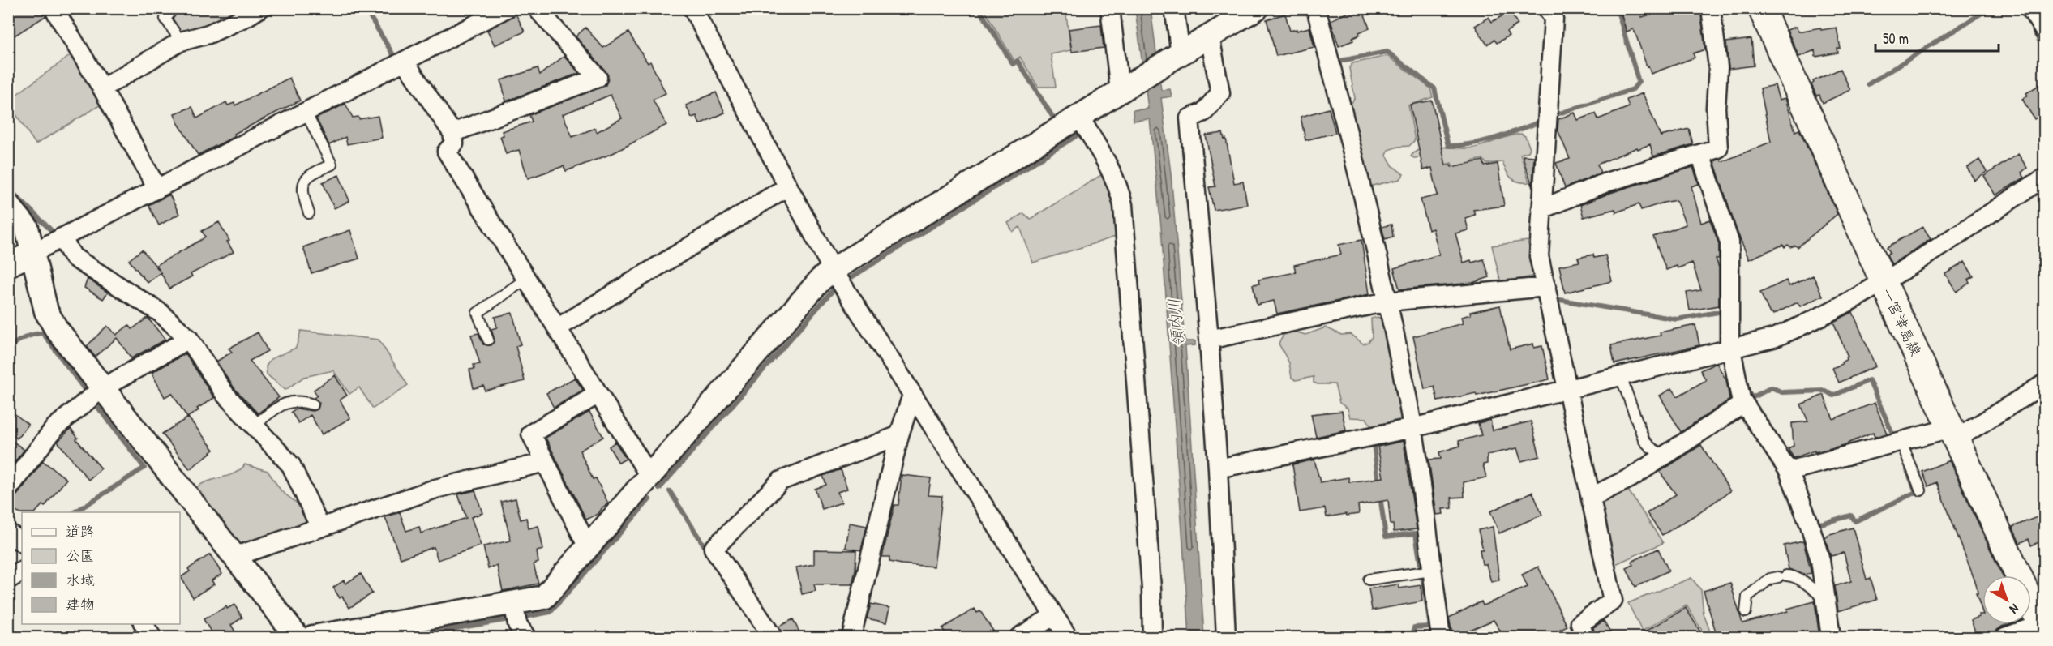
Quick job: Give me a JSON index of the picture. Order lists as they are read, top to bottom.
{
  "streets": {
    "main road": ["一宮津島線"]
  },
  "water": ["領内川"],
  "legend": [
    "道路",
    "公園",
    "水域",
    "建物"
  ],
  "scale_bar": "50 m",
  "north": "bottom right"
}
